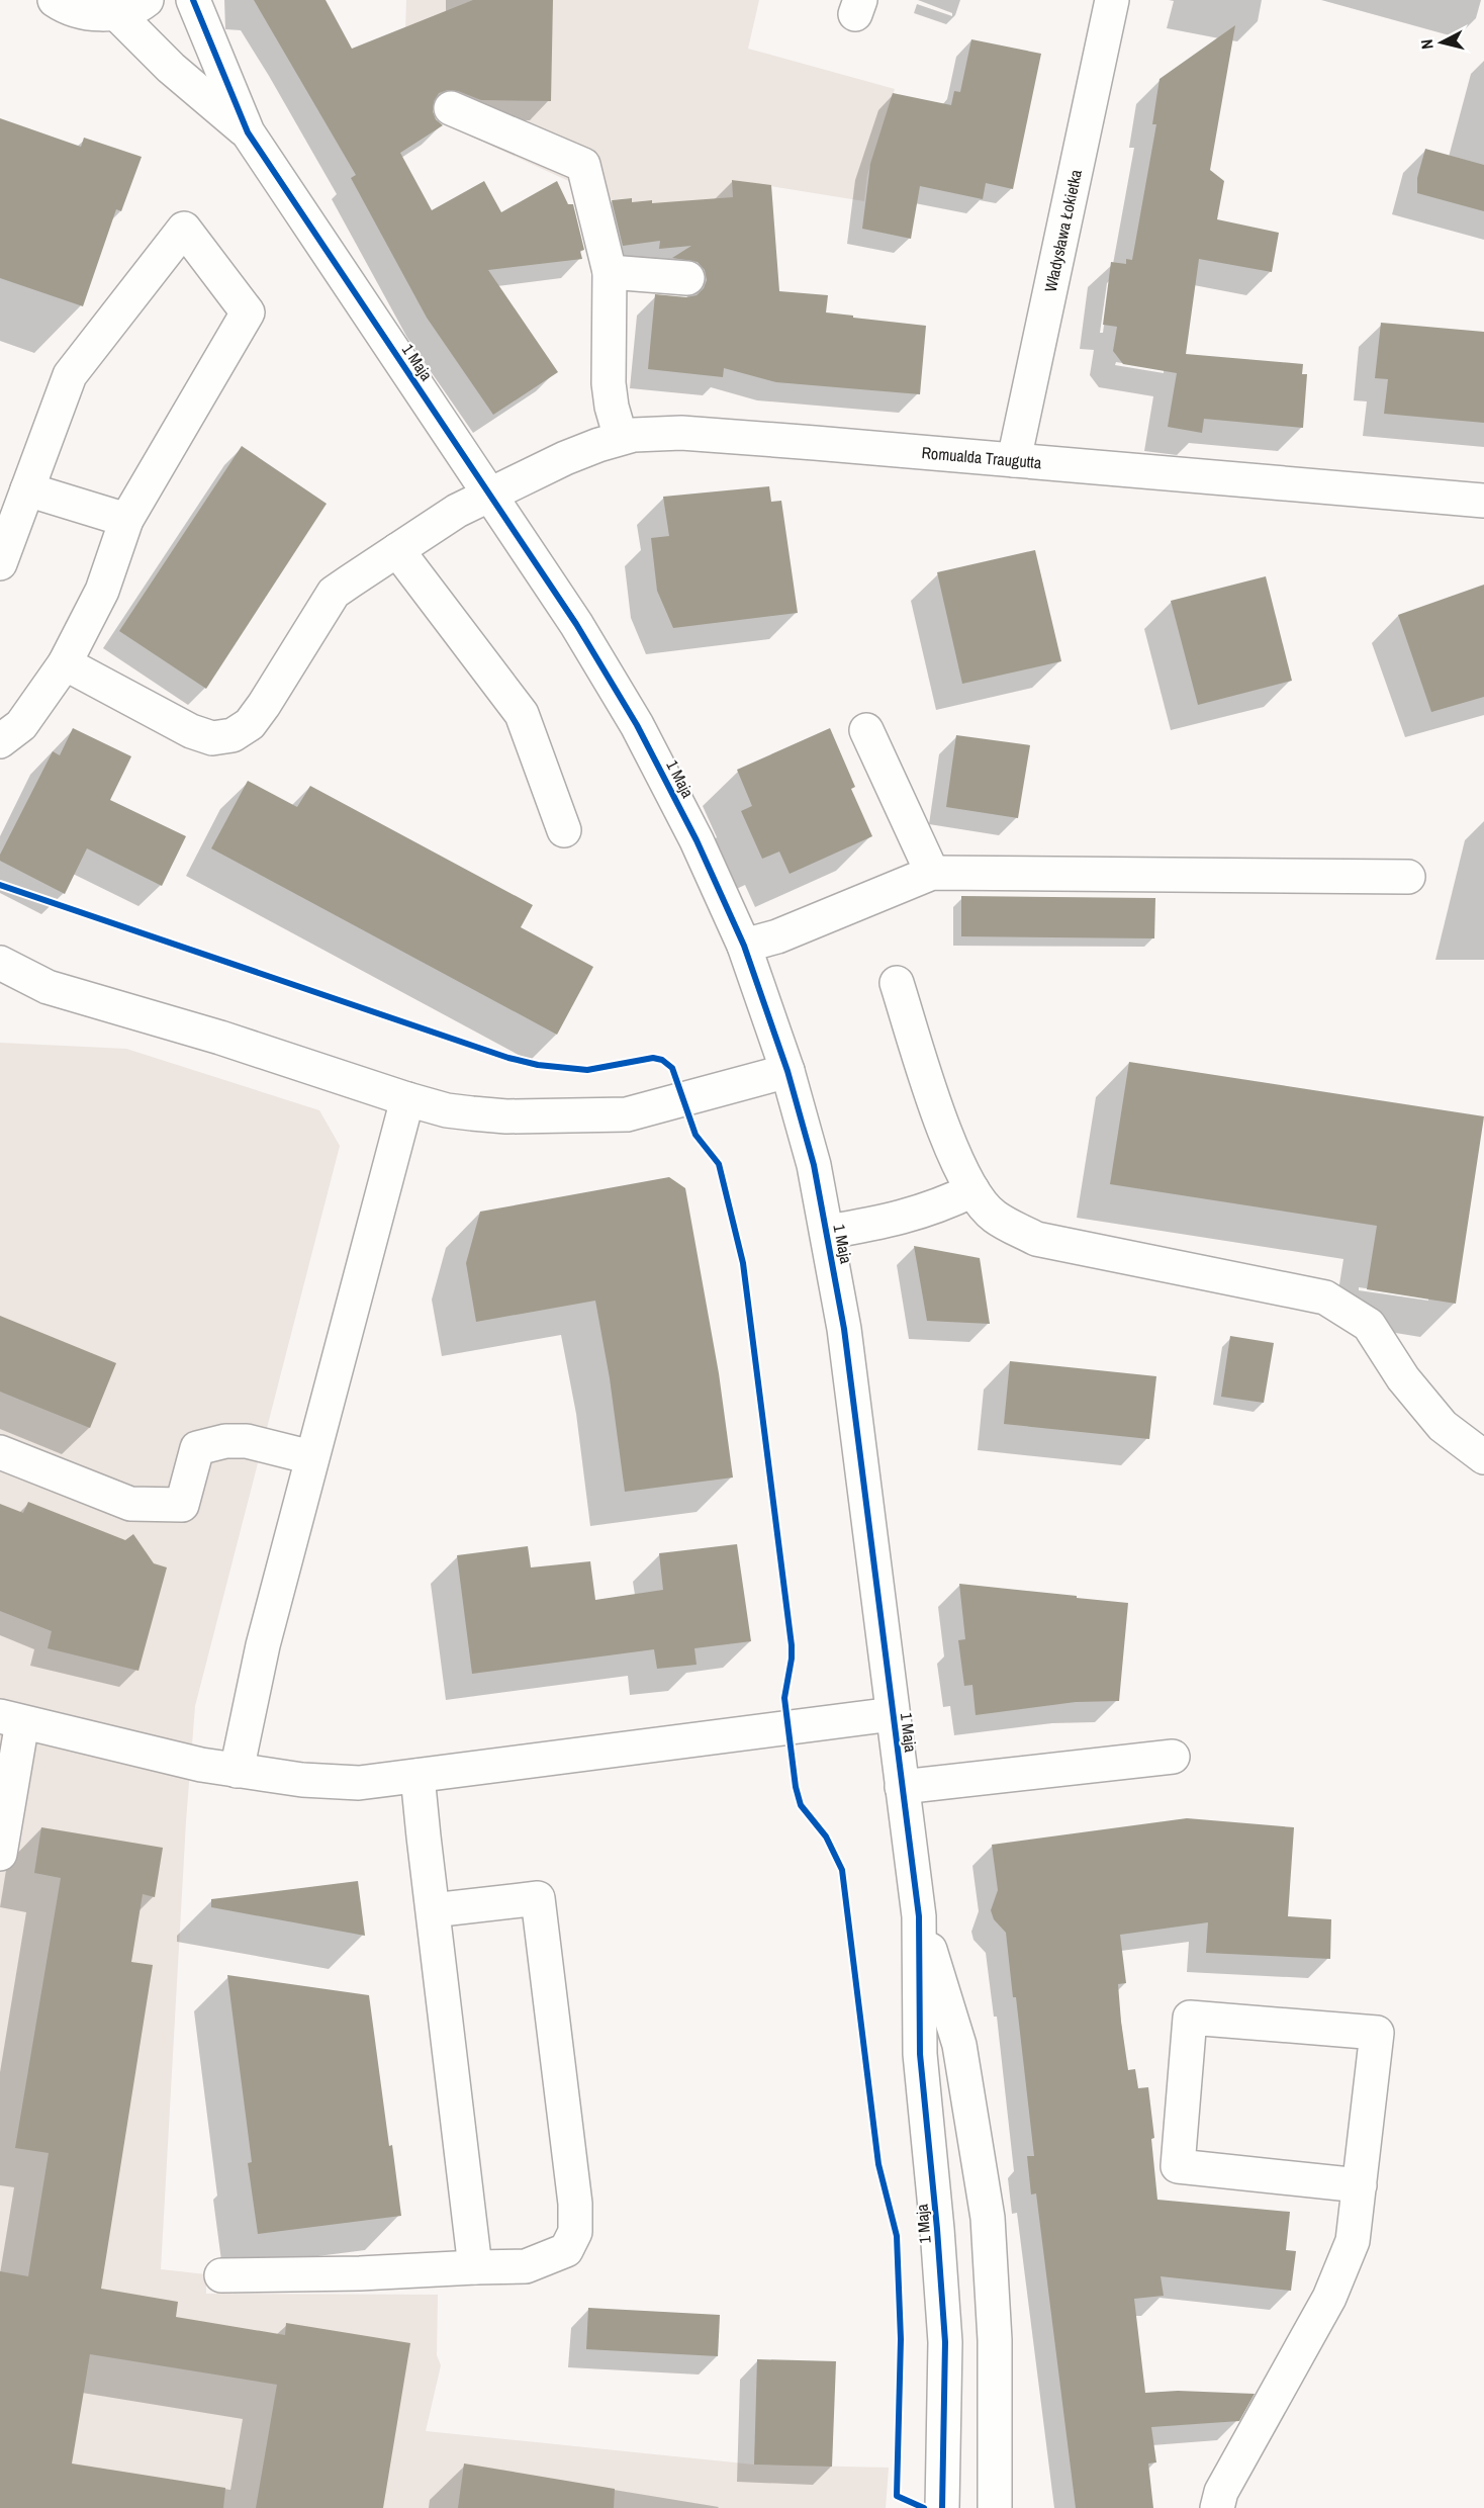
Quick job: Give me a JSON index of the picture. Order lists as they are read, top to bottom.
{
  "streets": {
    "street": ["Władysława Łokietka", "1 Maja", "Romualda Traugutta"]
  },
  "crossings": [
    ["Władysława Łokietka", "Romualda Traugutta"],
    ["1 Maja", "Romualda Traugutta"]
  ],
  "north": "left"
}
